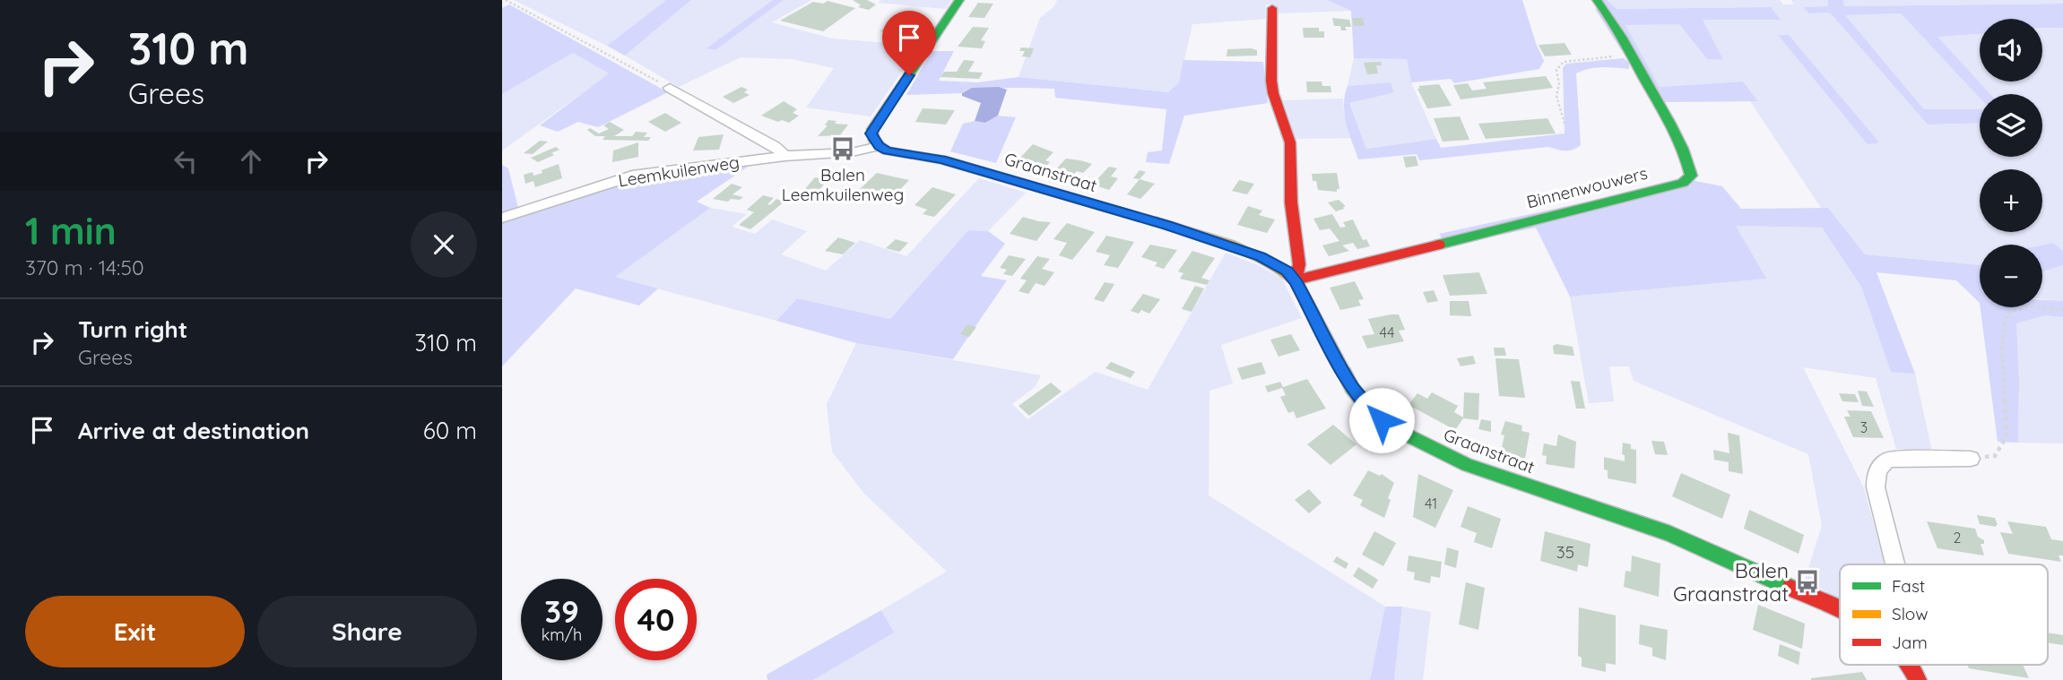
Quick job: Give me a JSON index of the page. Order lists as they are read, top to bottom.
{
  "streets": {
    "street": ["Leemkuilenweg", "Graanstraat", "Binnenwouwers"]
  },
  "crossings": [
    ["Leemkuilenweg", "Graanstraat"],
    ["Graanstraat", "Binnenwouwers"]
  ],
  "places": {
    "bus stop": ["Balen Leemkuilenweg", "Balen Graanstraat"]
  },
  "house_numbers": [
    "44",
    "3",
    "41",
    "2",
    "35"
  ],
  "legend": ["Fast", "Slow", "Jam"],
  "page": {
    "turn": ["310 m", "Grees"],
    "map_buttons": ["+", "−"],
    "heading": ["1 min", "370 m · 14:50"],
    "list": [
      {
        "name": "Turn right",
        "note": "Grees",
        "value": "310 m"
      },
      {
        "name": "Arrive at destination",
        "value": "60 m"
      }
    ],
    "speed": "39 km/h",
    "limit": "40",
    "buttons": ["Exit", "Share"]
  }
}
